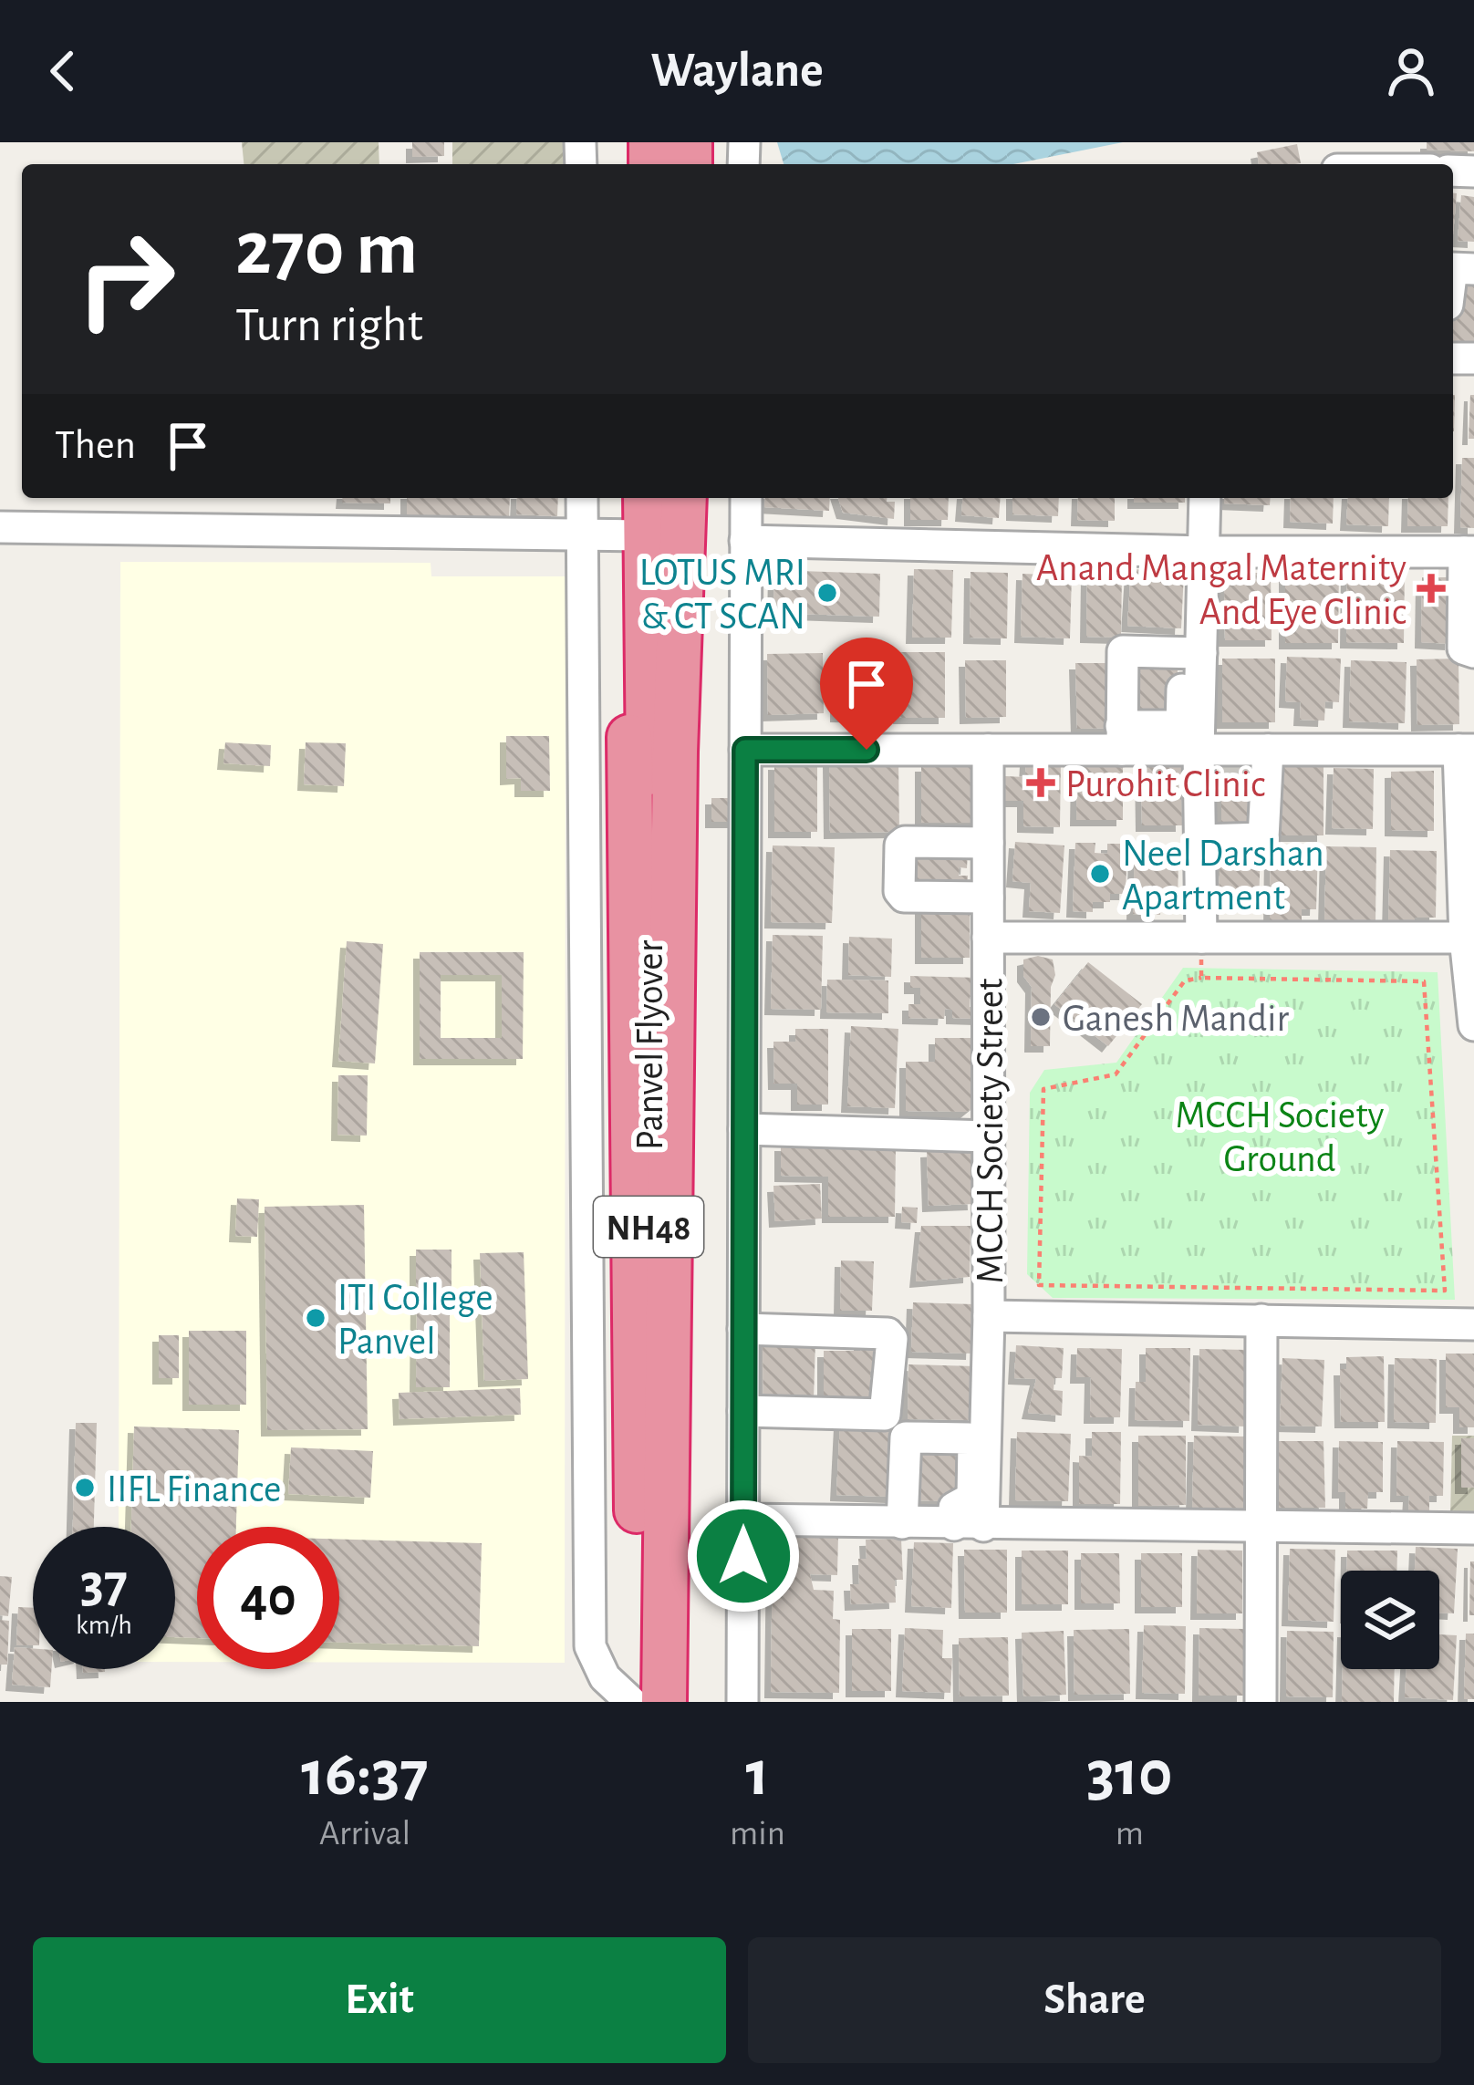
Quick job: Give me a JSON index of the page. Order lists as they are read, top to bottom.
{
  "streets": {
    "highway": ["Panvel Flyover", "NH48"],
    "street": ["MCCH Society Street"]
  },
  "crossings": [
    ["Panvel Flyover", "NH48"]
  ],
  "parks": ["MCCH Society Ground"],
  "places": {
    "health": ["Anand Mangal Maternity And Eye Clinic", "Purohit Clinic"],
    "other": [
      "LOTUS MRI & CT SCAN",
      "Neel Darshan Apartment",
      "Ganesh Mandir",
      "ITI College Panvel",
      "IIFL Finance"
    ]
  },
  "page": {
    "header": "Waylane",
    "turn": ["270 m", "Turn right"],
    "then": "Then",
    "speed": "37 km/h",
    "limit": "40",
    "eta": [
      "16:37",
      "Arrival",
      "1",
      "min",
      "310",
      "m"
    ],
    "buttons": ["Exit", "Share"]
  }
}
